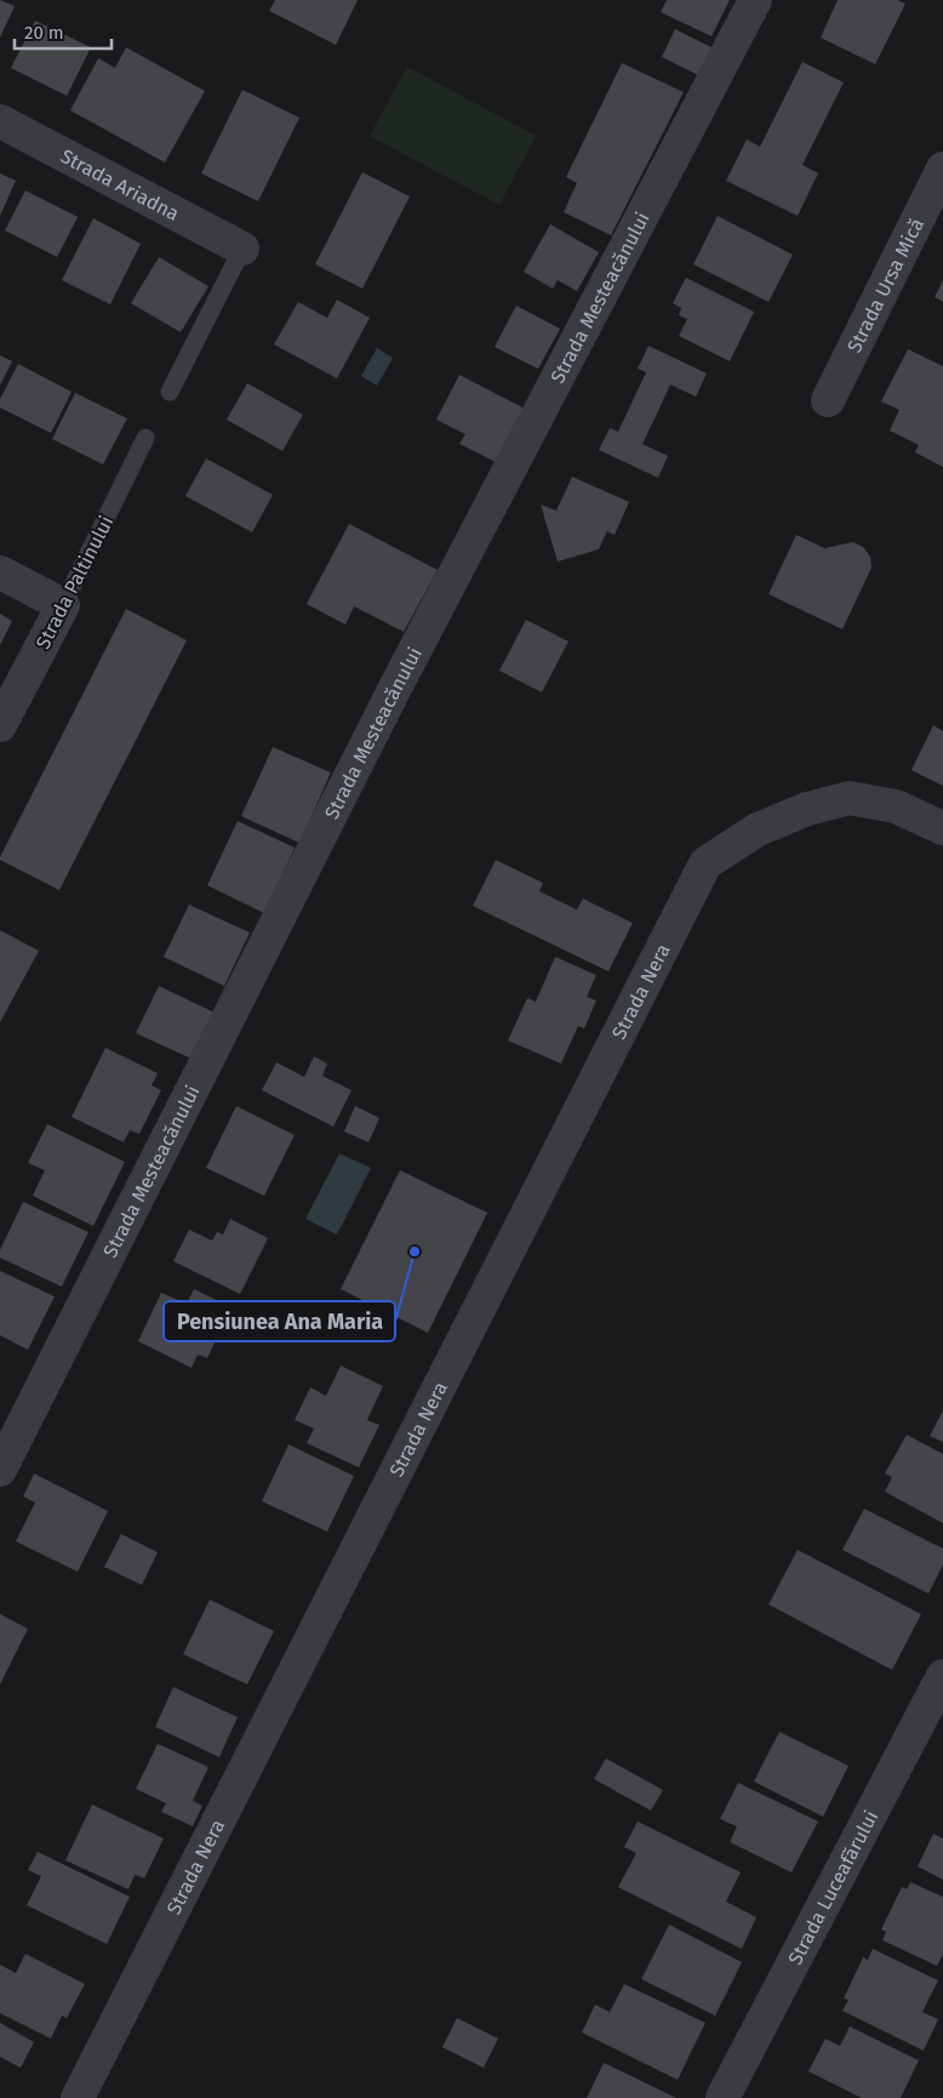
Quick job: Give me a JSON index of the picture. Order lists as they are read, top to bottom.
{
  "streets": {
    "street": [
      "Strada Ariadna",
      "Strada Ursa Mică",
      "Strada Mesteacănului",
      "Strada Paltinului",
      "Strada Nera",
      "Strada Luceafărului"
    ]
  },
  "places": ["Pensiunea Ana Maria"],
  "scale_bar": "20 m"
}
